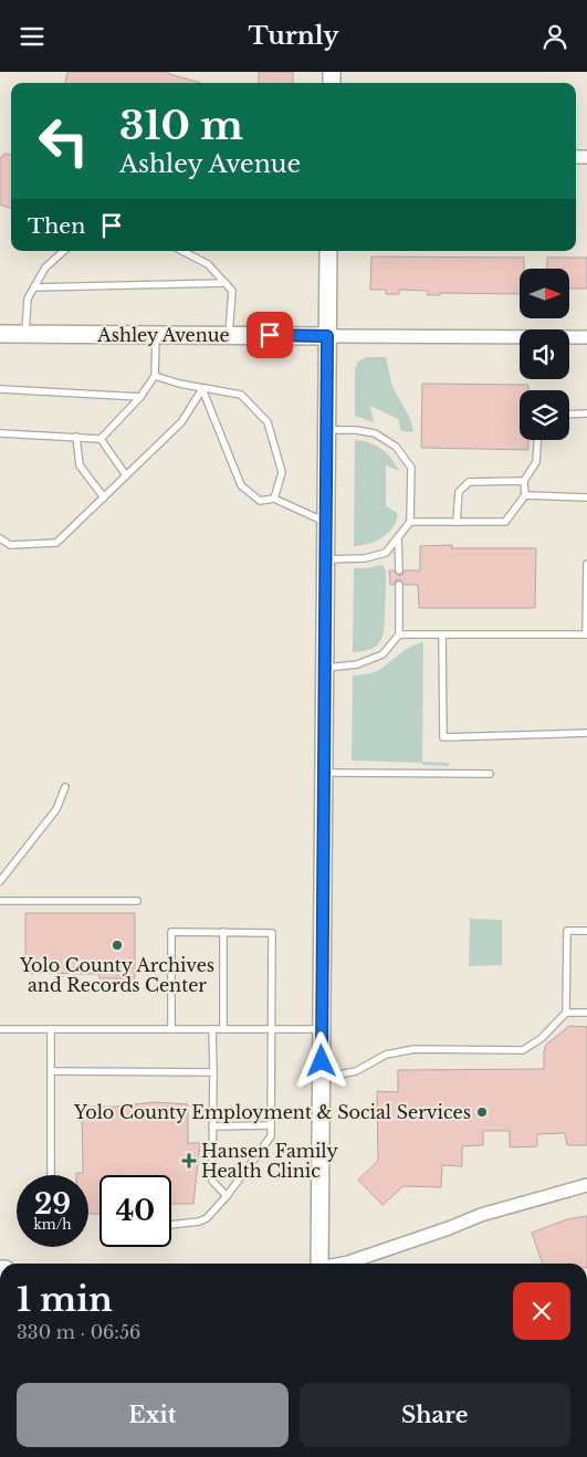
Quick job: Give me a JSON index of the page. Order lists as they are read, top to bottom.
{
  "streets": {
    "street": ["Ashley Avenue"]
  },
  "places": {
    "other": ["Yolo County Archives and Records Center", "Yolo County Employment & Social Services"],
    "health": ["Hansen Family Health Clinic"]
  },
  "north": "right",
  "page": {
    "header": "Turnly",
    "turn": ["310 m", "Ashley Avenue"],
    "then": "Then",
    "speed": "29 km/h",
    "limit": "40",
    "heading": ["1 min", "330 m · 06:56"],
    "buttons": ["Exit", "Share"]
  }
}
